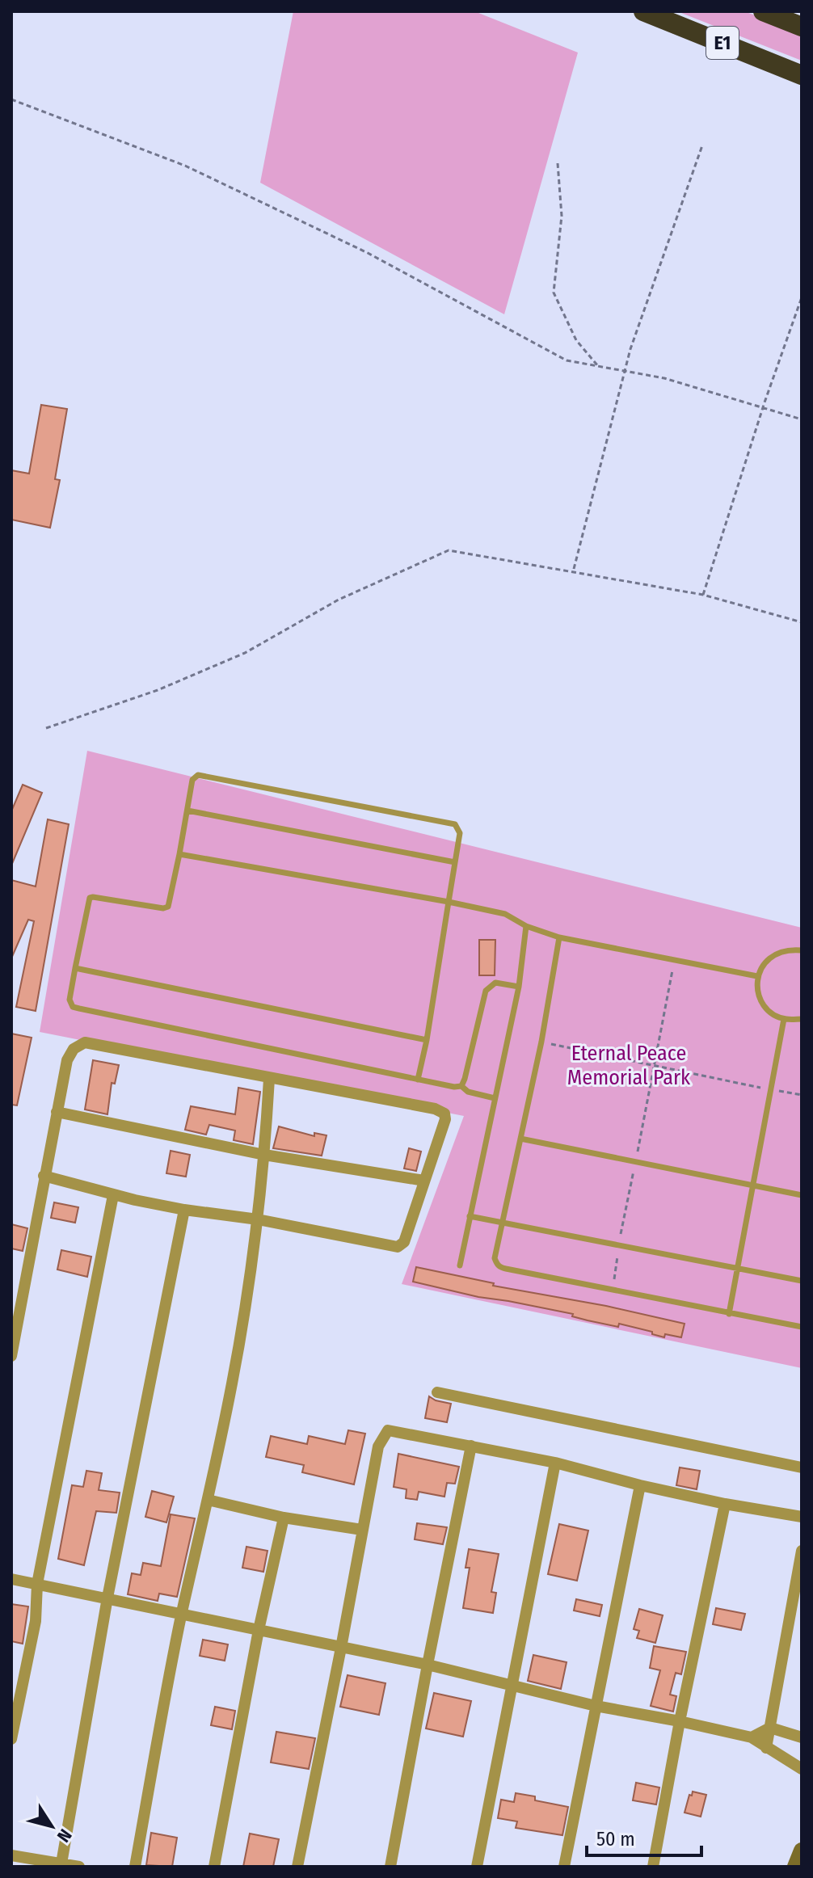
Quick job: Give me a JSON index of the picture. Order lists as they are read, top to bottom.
{
  "streets": {
    "highway": ["E1"]
  },
  "parks": ["Eternal Peace Memorial Park"],
  "scale_bar": "50 m",
  "north": "bottom right"
}
